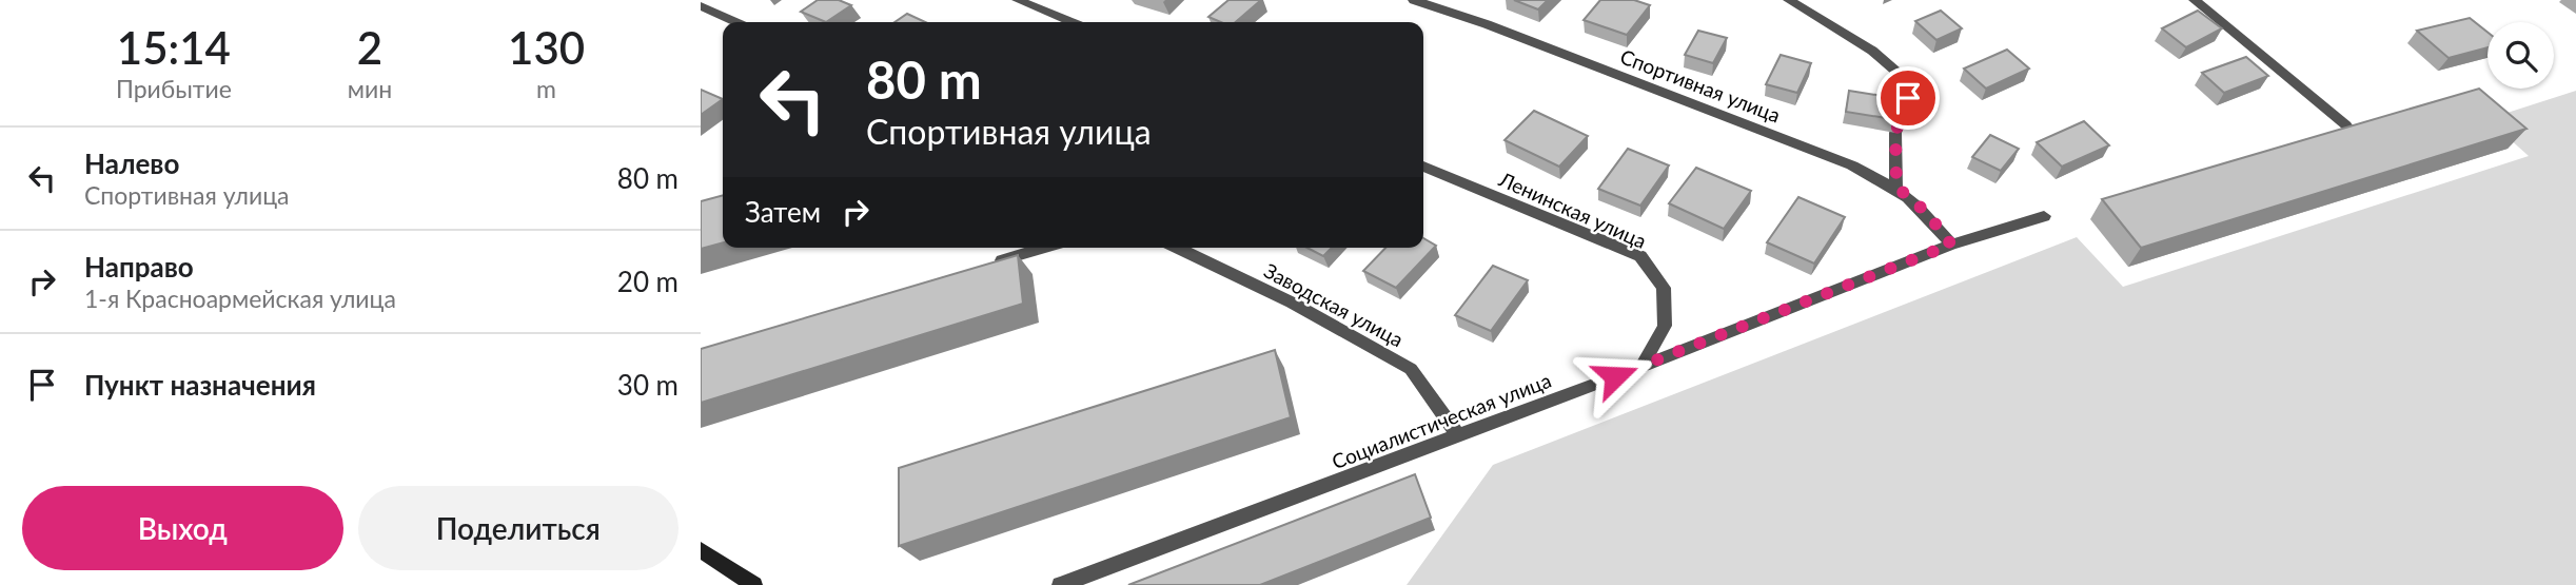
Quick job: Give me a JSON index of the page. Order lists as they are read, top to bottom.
{
  "streets": {
    "street": [
      "Спортивная улица",
      "Ленинская улица",
      "Заводская улица",
      "Социалистическая улица"
    ]
  },
  "crossings": [
    ["Спортивная улица", "Социалистическая улица"],
    ["Ленинская улица", "Социалистическая улица"],
    ["Заводская улица", "Социалистическая улица"]
  ],
  "page": {
    "eta": [
      "15:14",
      "Прибытие",
      "2",
      "мин",
      "130",
      "m"
    ],
    "turn": ["80 m", "Спортивная улица"],
    "list": [
      {
        "name": "Налево",
        "note": "Спортивная улица",
        "value": "80 m"
      },
      {
        "name": "Направо",
        "note": "1-я Красноармейская улица",
        "value": "20 m"
      },
      {
        "name": "Пункт назначения",
        "value": "30 m"
      }
    ],
    "then": "Затем",
    "buttons": ["Выход", "Поделиться"]
  }
}
